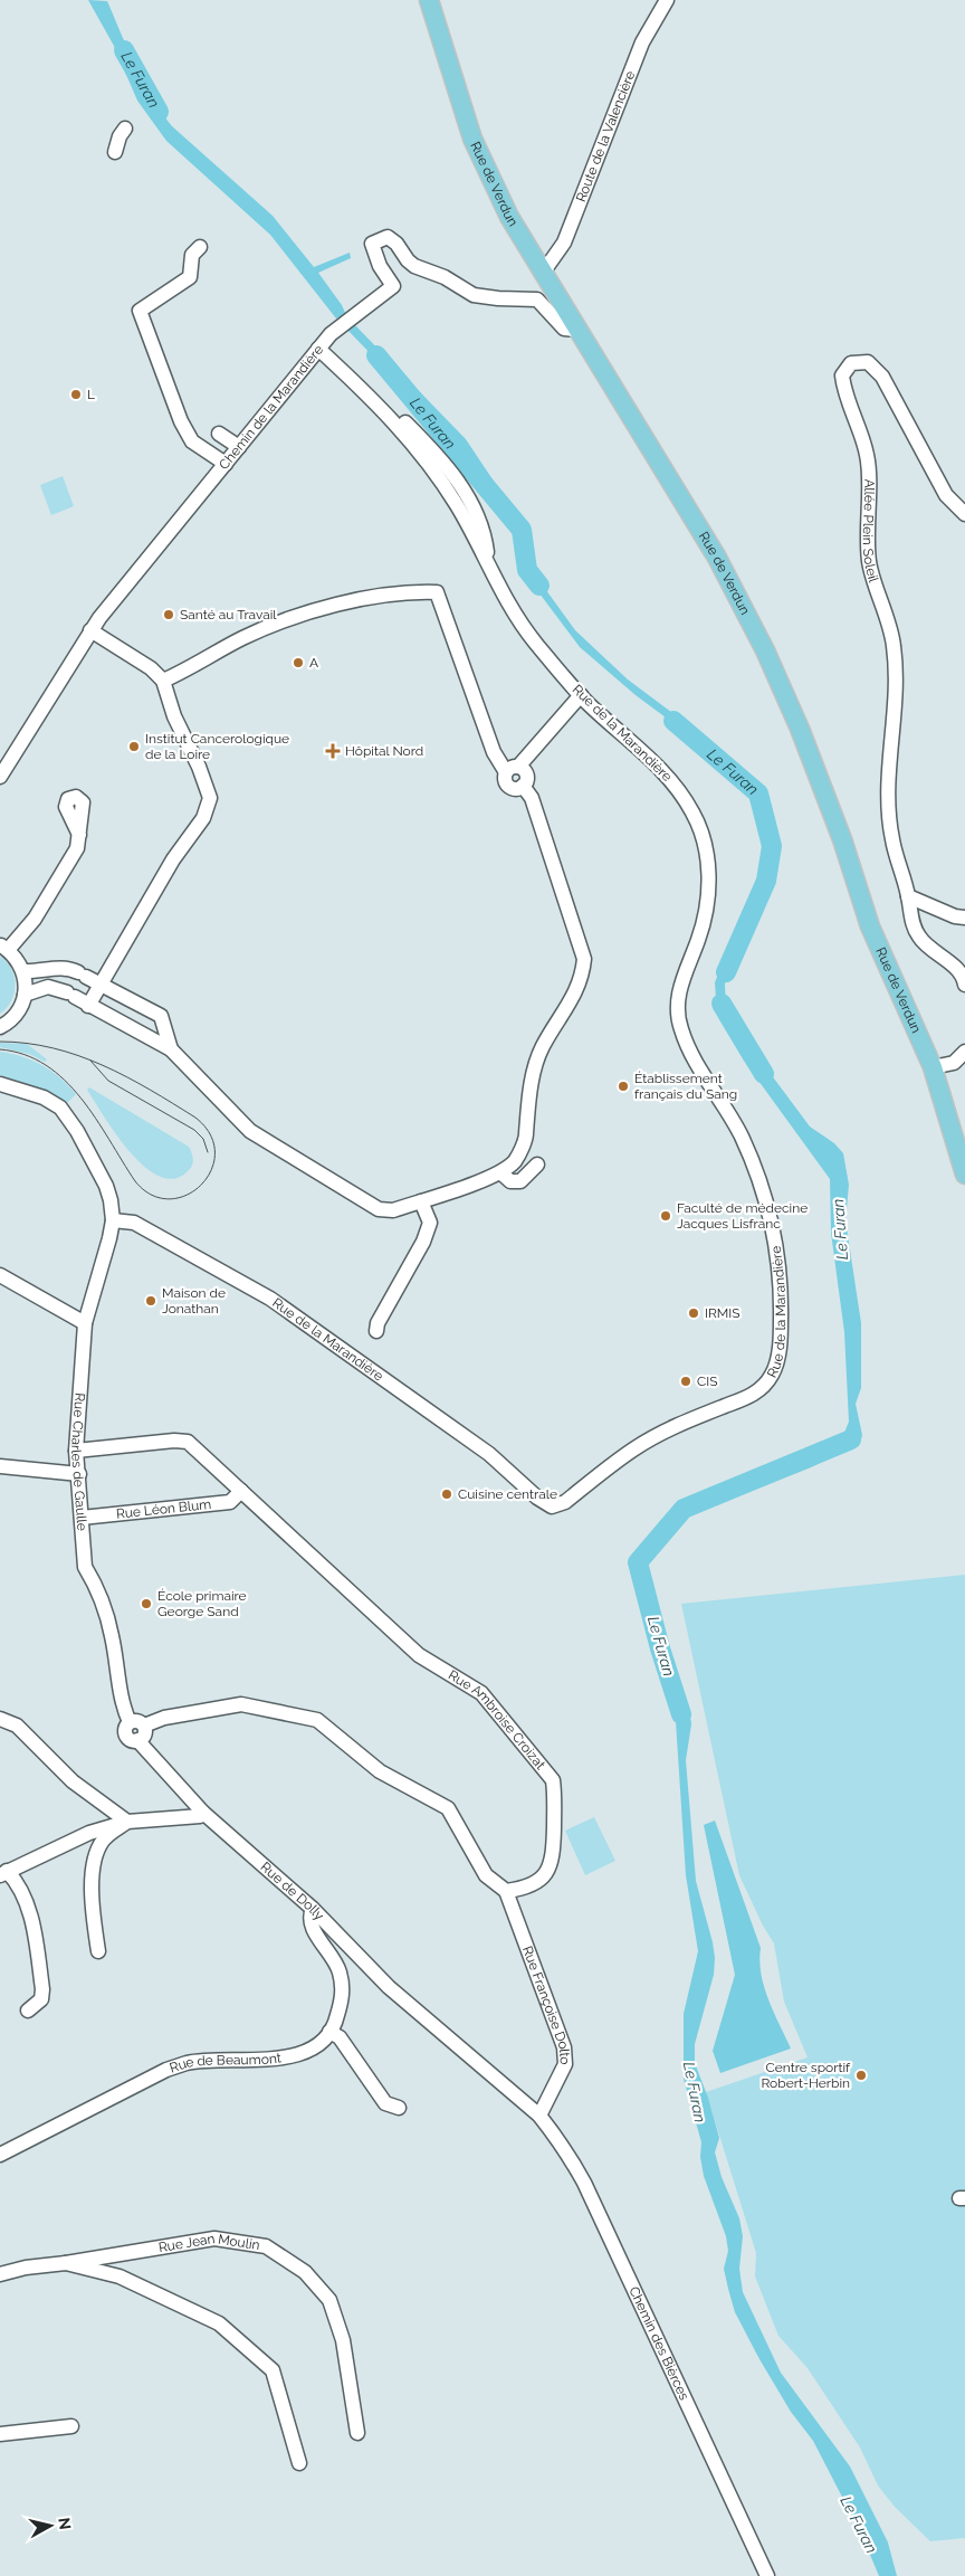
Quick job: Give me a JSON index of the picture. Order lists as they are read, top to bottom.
{
  "streets": {
    "main road": ["Rue de Verdun"],
    "street": [
      "Route de la Valencière",
      "Chemin de la Marandière",
      "Allée Plein Soleil",
      "Rue de la Marandière",
      "Rue Charles de Gaulle",
      "Rue Léon Blum",
      "Rue Ambroise Croizat",
      "Rue de Dolly",
      "Rue Françoise Dolto",
      "Rue de Beaumont",
      "Rue Jean Moulin",
      "Chemin des Bièrces"
    ]
  },
  "crossings": [
    ["Route de la Valencière", "Rue de Verdun"],
    ["Rue de Verdun", "Chemin de la Marandière"],
    ["Chemin de la Marandière", "Rue de la Marandière"],
    ["Rue de la Marandière", "Rue Charles de Gaulle"],
    ["Rue Charles de Gaulle", "Rue Léon Blum"],
    ["Rue Charles de Gaulle", "Rue Ambroise Croizat"],
    ["Rue Charles de Gaulle", "Rue de Dolly"],
    ["Rue Léon Blum", "Rue Ambroise Croizat"],
    ["Rue Ambroise Croizat", "Rue Françoise Dolto"],
    ["Rue de Dolly", "Rue Françoise Dolto"],
    ["Rue de Dolly", "Rue de Beaumont"],
    ["Rue de Dolly", "Chemin des Bièrces"],
    ["Rue Françoise Dolto", "Chemin des Bièrces"]
  ],
  "water": ["Le Furan"],
  "places": {
    "other": [
      "L",
      "Santé au Travail",
      "A",
      "Institut Cancerologique de la Loire",
      "Établissement français du Sang",
      "Faculté de médecine Jacques Lisfranc",
      "Maison de Jonathan",
      "IRMIS",
      "CIS",
      "Cuisine centrale",
      "École primaire George Sand",
      "Centre sportif Robert-Herbin"
    ],
    "health": ["Hôpital Nord"]
  },
  "north": "right"
}
